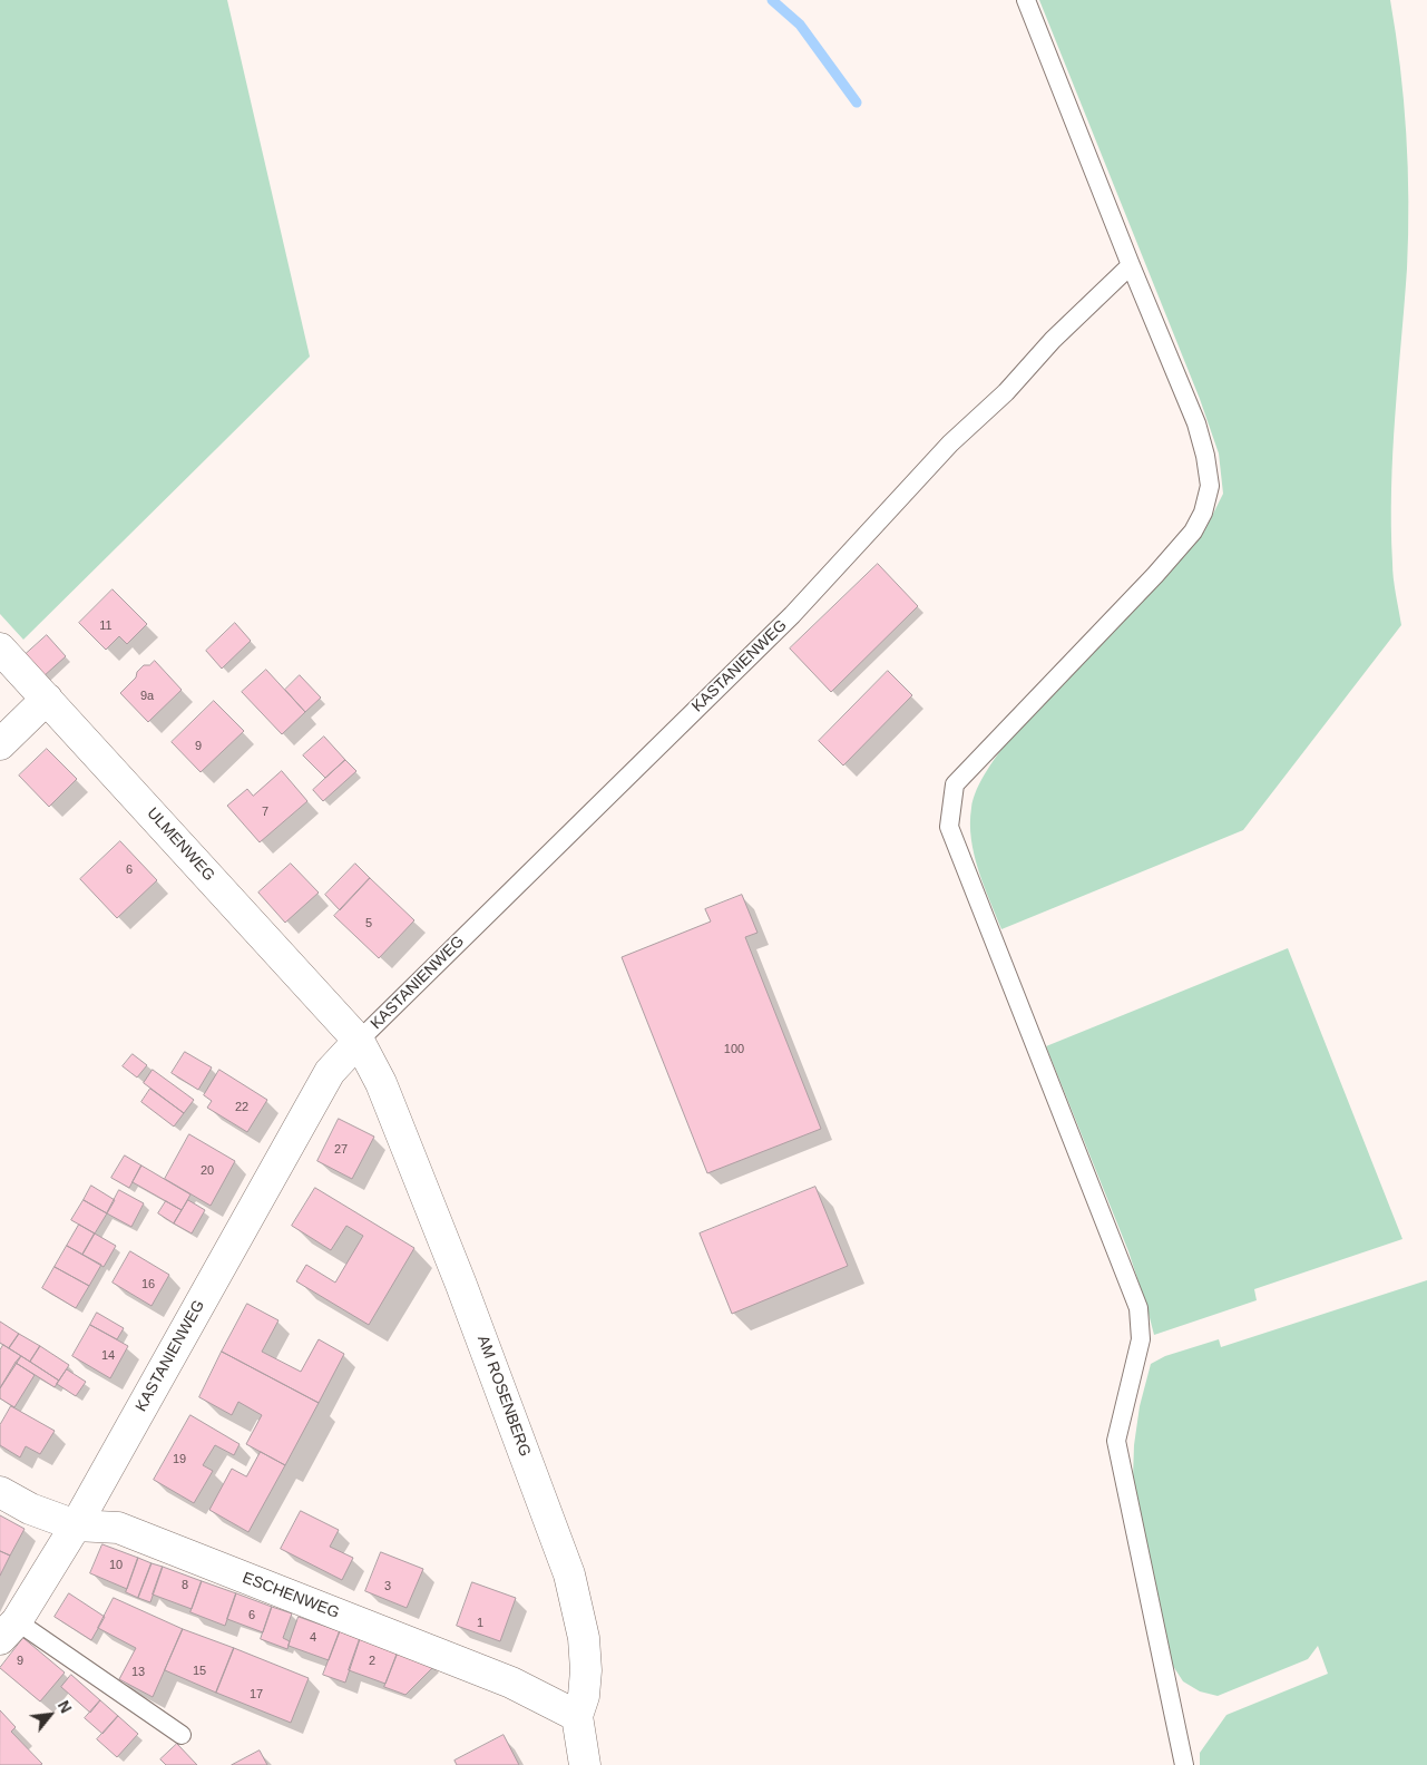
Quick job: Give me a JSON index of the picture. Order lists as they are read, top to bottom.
{
  "streets": {
    "street": [
      "KASTANIENWEG",
      "ULMENWEG",
      "AM ROSENBERG",
      "ESCHENWEG"
    ]
  },
  "crossings": [
    ["KASTANIENWEG", "ULMENWEG"],
    ["KASTANIENWEG", "AM ROSENBERG"],
    ["KASTANIENWEG", "ESCHENWEG"],
    ["ULMENWEG", "AM ROSENBERG"],
    ["AM ROSENBERG", "ESCHENWEG"]
  ],
  "house_numbers": [
    "11",
    "9a",
    "9",
    "7",
    "6",
    "5",
    "100",
    "22",
    "27",
    "20",
    "16",
    "14",
    "19",
    "10",
    "8",
    "3",
    "6",
    "1",
    "4",
    "9",
    "2",
    "15",
    "13",
    "17"
  ],
  "north": "top right"
}
